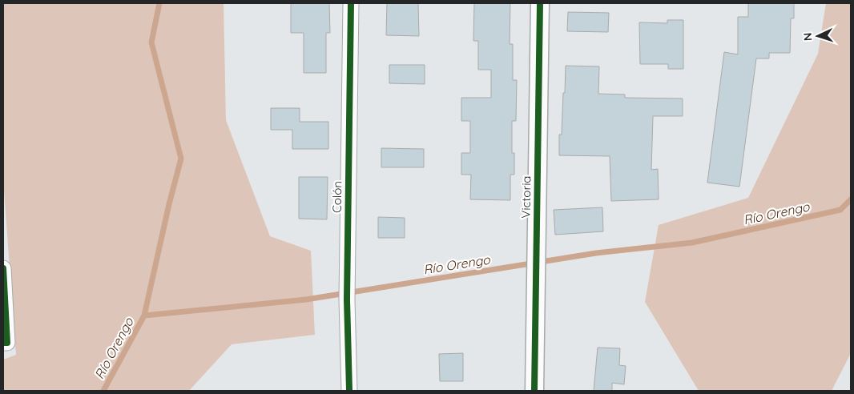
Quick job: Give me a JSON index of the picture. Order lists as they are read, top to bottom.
{
  "streets": {
    "street": ["Colón", "Victoria"]
  },
  "water": ["Río Orengo"],
  "north": "left"
}
